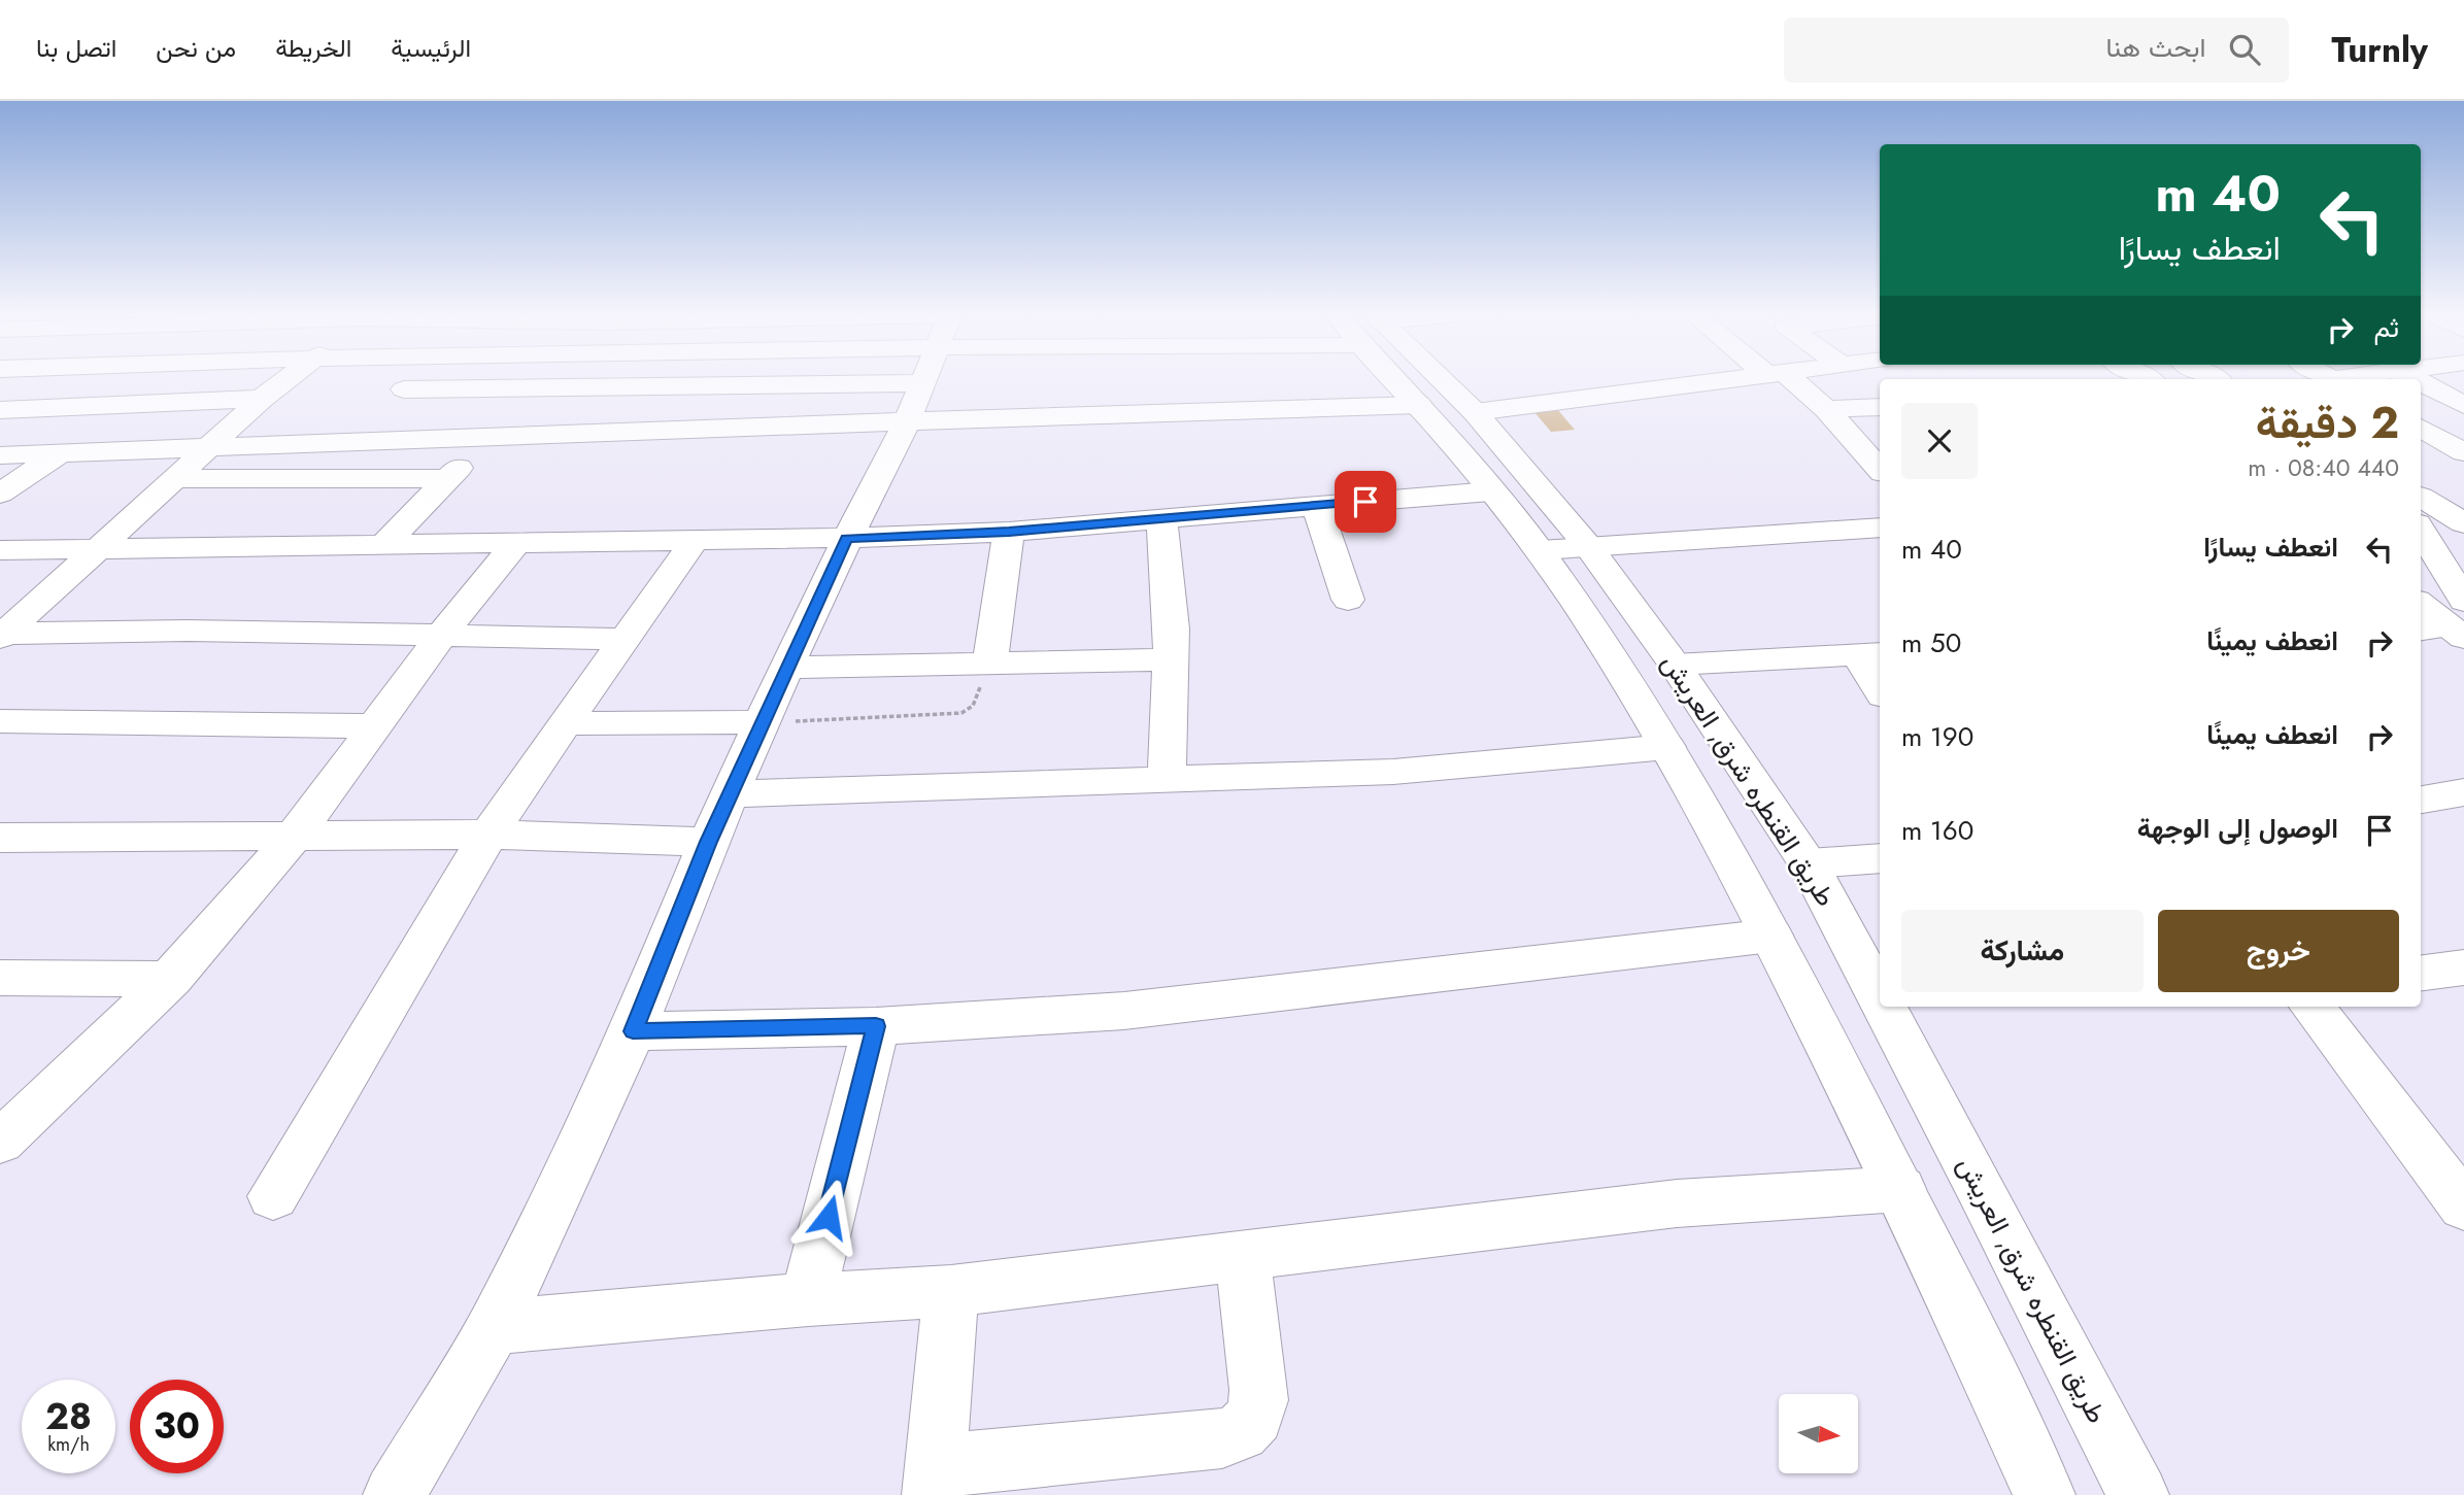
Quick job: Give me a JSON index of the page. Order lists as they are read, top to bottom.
{
  "streets": {
    "main road": ["طريق القنطره شرق, العريش"]
  },
  "north": "right",
  "page": {
    "header": "Turnly",
    "search": "ابحث هنا",
    "nav": [
      "الرئيسية",
      "الخريطة",
      "من نحن",
      "اتصل بنا"
    ],
    "turn": ["40 m", "انعطف يسارًا"],
    "then": "ثم",
    "heading": ["2 دقيقة", "440 m · 08:40"],
    "list": [
      {
        "name": "انعطف يسارًا",
        "value": "40 m"
      },
      {
        "name": "انعطف يمينًا",
        "value": "50 m"
      },
      {
        "name": "انعطف يمينًا",
        "value": "190 m"
      },
      {
        "name": "الوصول إلى الوجهة",
        "value": "160 m"
      }
    ],
    "buttons": ["خروج", "مشاركة"],
    "speed": "28 km/h",
    "limit": "30"
  }
}
